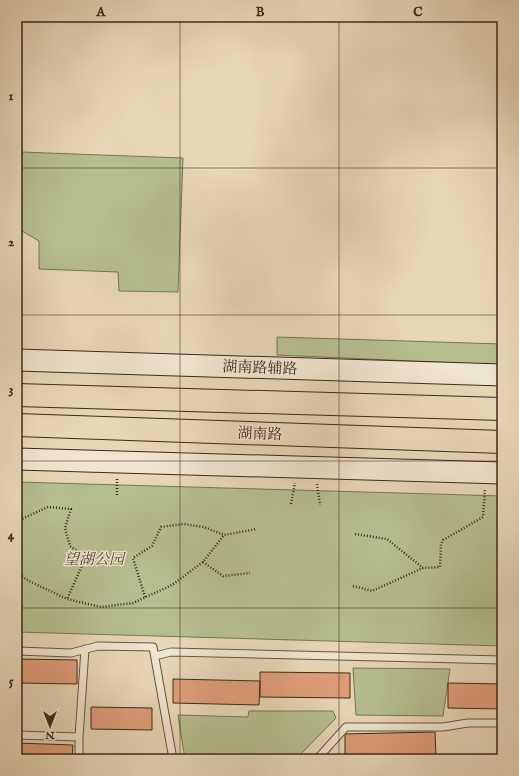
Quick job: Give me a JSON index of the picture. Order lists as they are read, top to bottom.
{
  "streets": {
    "main road": ["湖南路"],
    "street": ["湖南路辅路"]
  },
  "parks": ["望湖公园"],
  "north": "bottom",
  "grid": {
    "columns": ["A", "B", "C"],
    "rows": [
      "1",
      "2",
      "3",
      "4",
      "5"
    ]
  }
}
